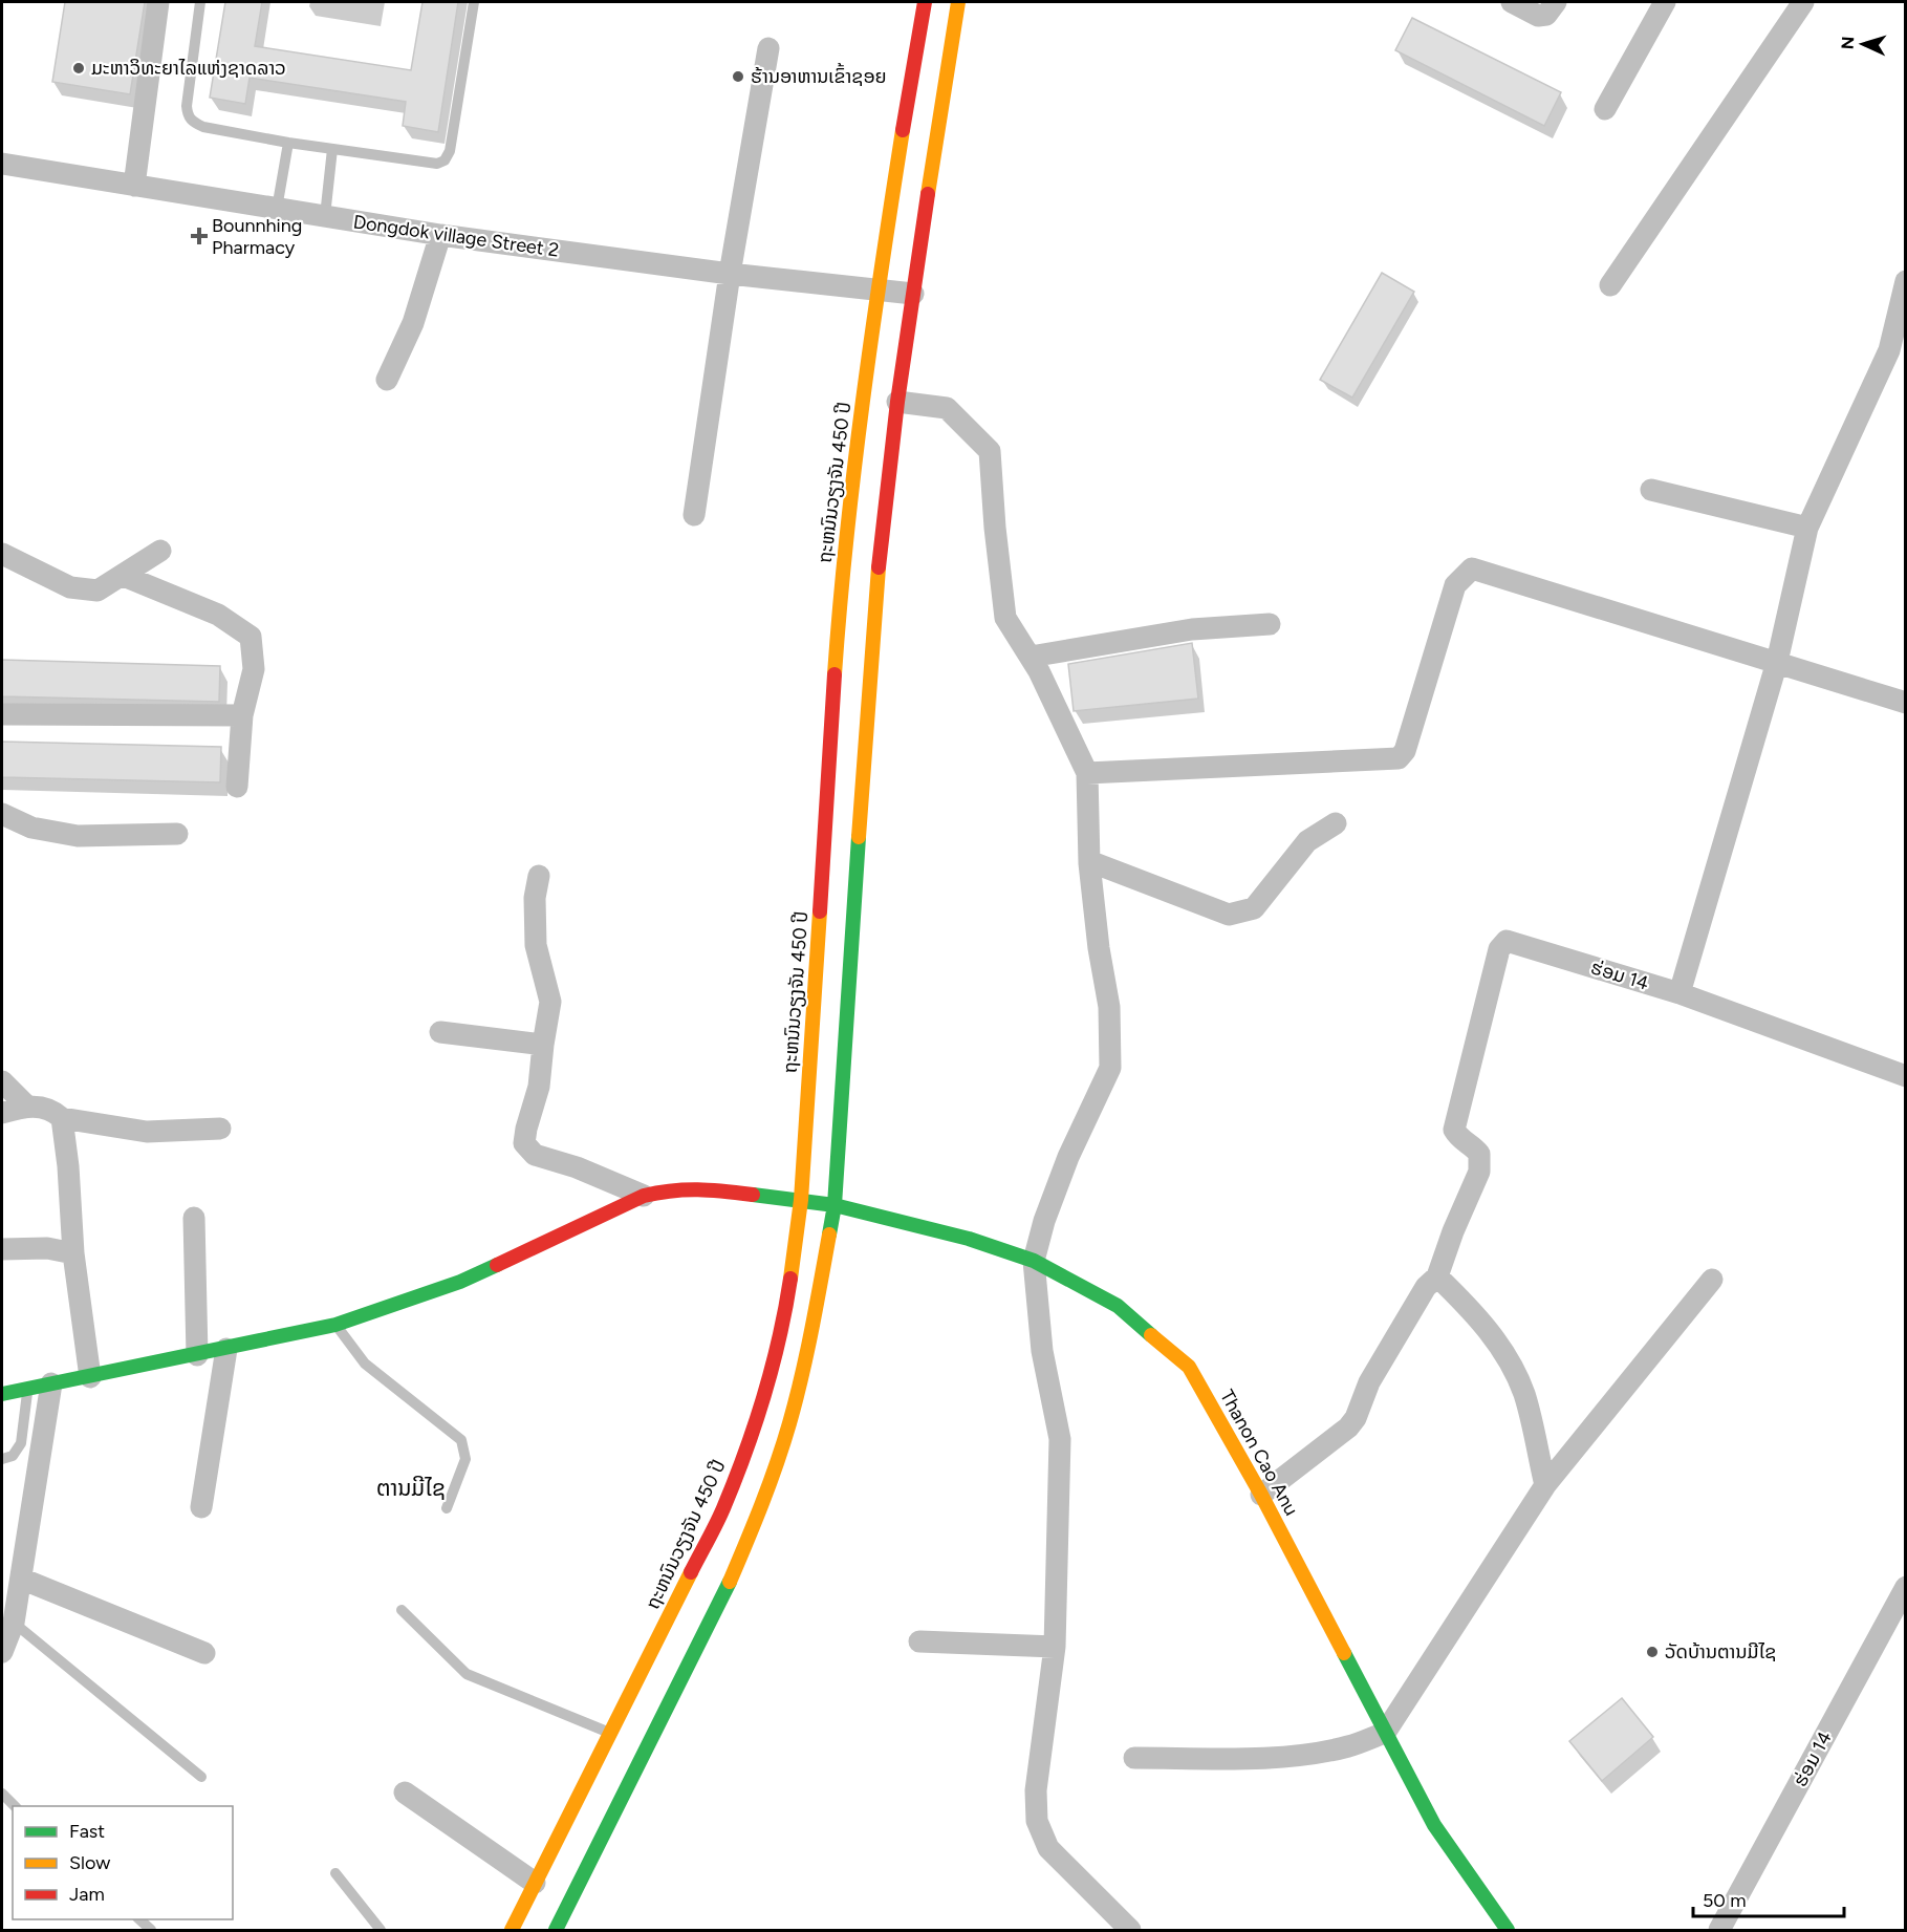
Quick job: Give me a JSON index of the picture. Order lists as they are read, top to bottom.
{
  "streets": {
    "main road": ["ຖະຫນົນວຽງຈັນ 450 ປີ", "Thanon Cao Anu"],
    "street": ["Dongdok village Street 2", "ຮ່ອມ 14"]
  },
  "crossings": [
    ["Dongdok village Street 2", "ຖະຫນົນວຽງຈັນ 450 ປີ"],
    ["ຖະຫນົນວຽງຈັນ 450 ປີ", "Thanon Cao Anu"]
  ],
  "districts": ["ຕານມີໄຊ"],
  "places": {
    "other": ["ມະຫາວິທະຍາໄລແຫ່ງຊາດລາວ", "ຮ້ານອາຫານເຂົ້າຊອຍ", "ວັດບ້ານຕານມີໄຊ"],
    "health": ["Bounnhing Pharmacy"]
  },
  "legend": ["Fast", "Slow", "Jam"],
  "scale_bar": "50 m",
  "north": "left"
}
